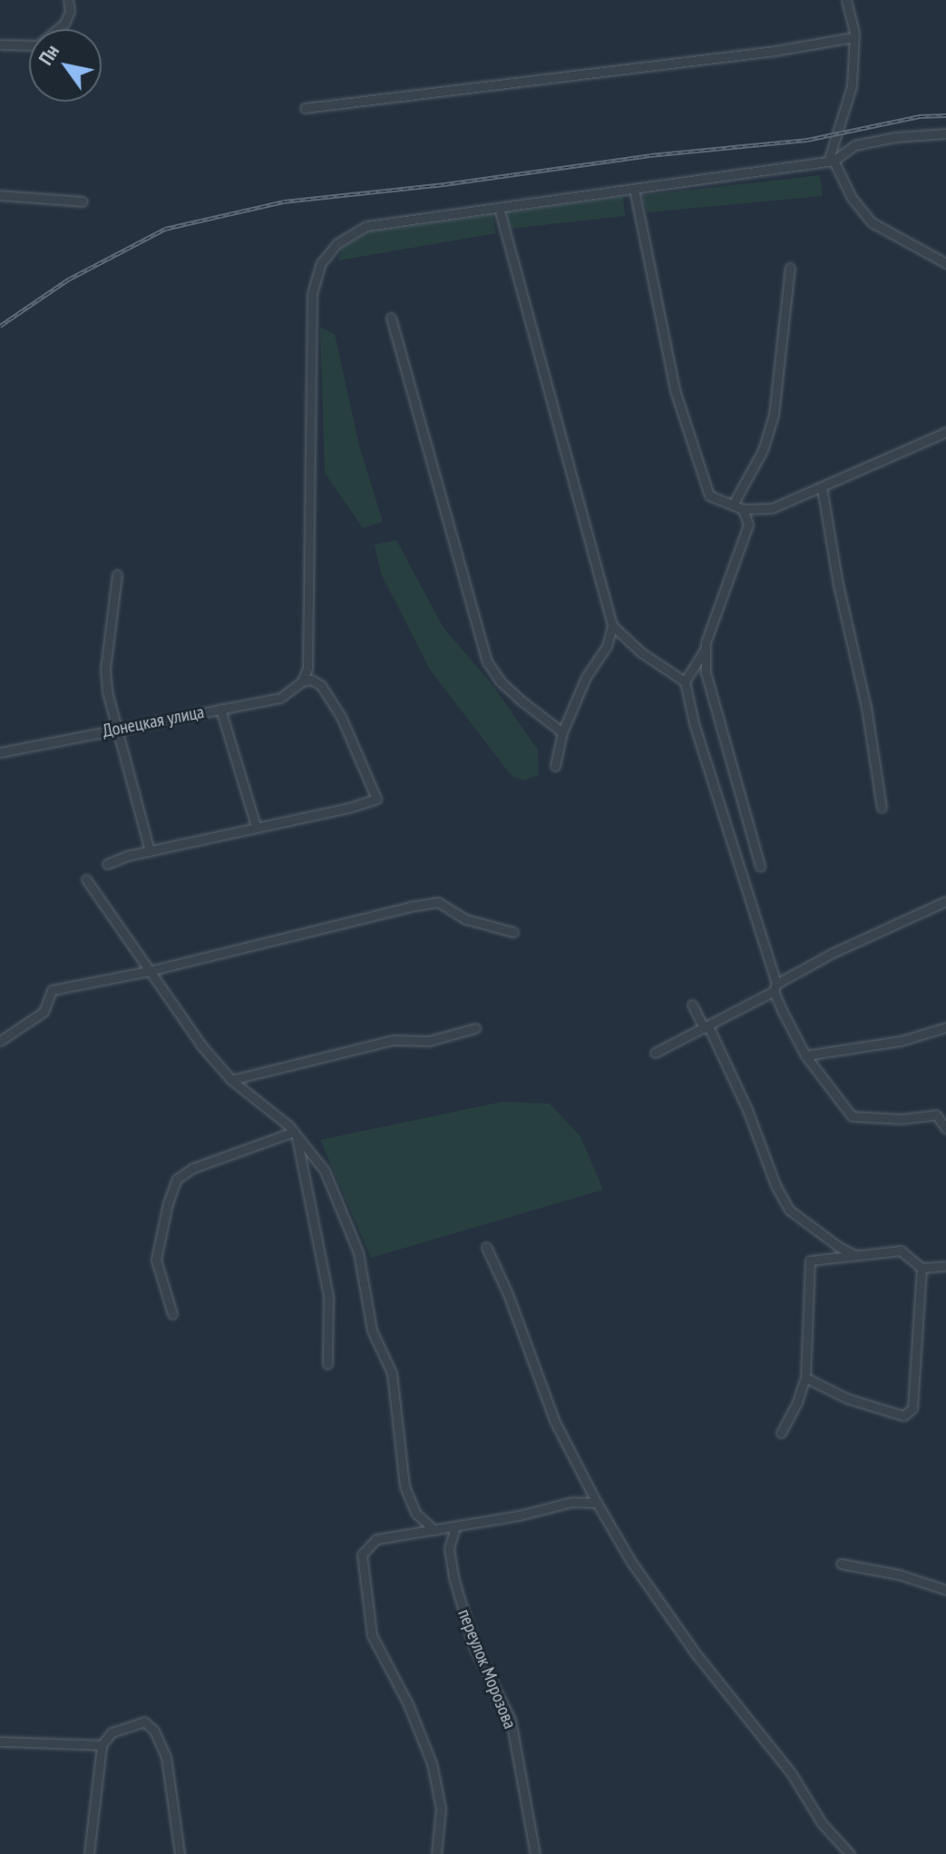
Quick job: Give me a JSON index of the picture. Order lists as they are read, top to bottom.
{
  "streets": {
    "street": ["Донецкая улица", "переулок Морозова"]
  },
  "north": "top left"
}
